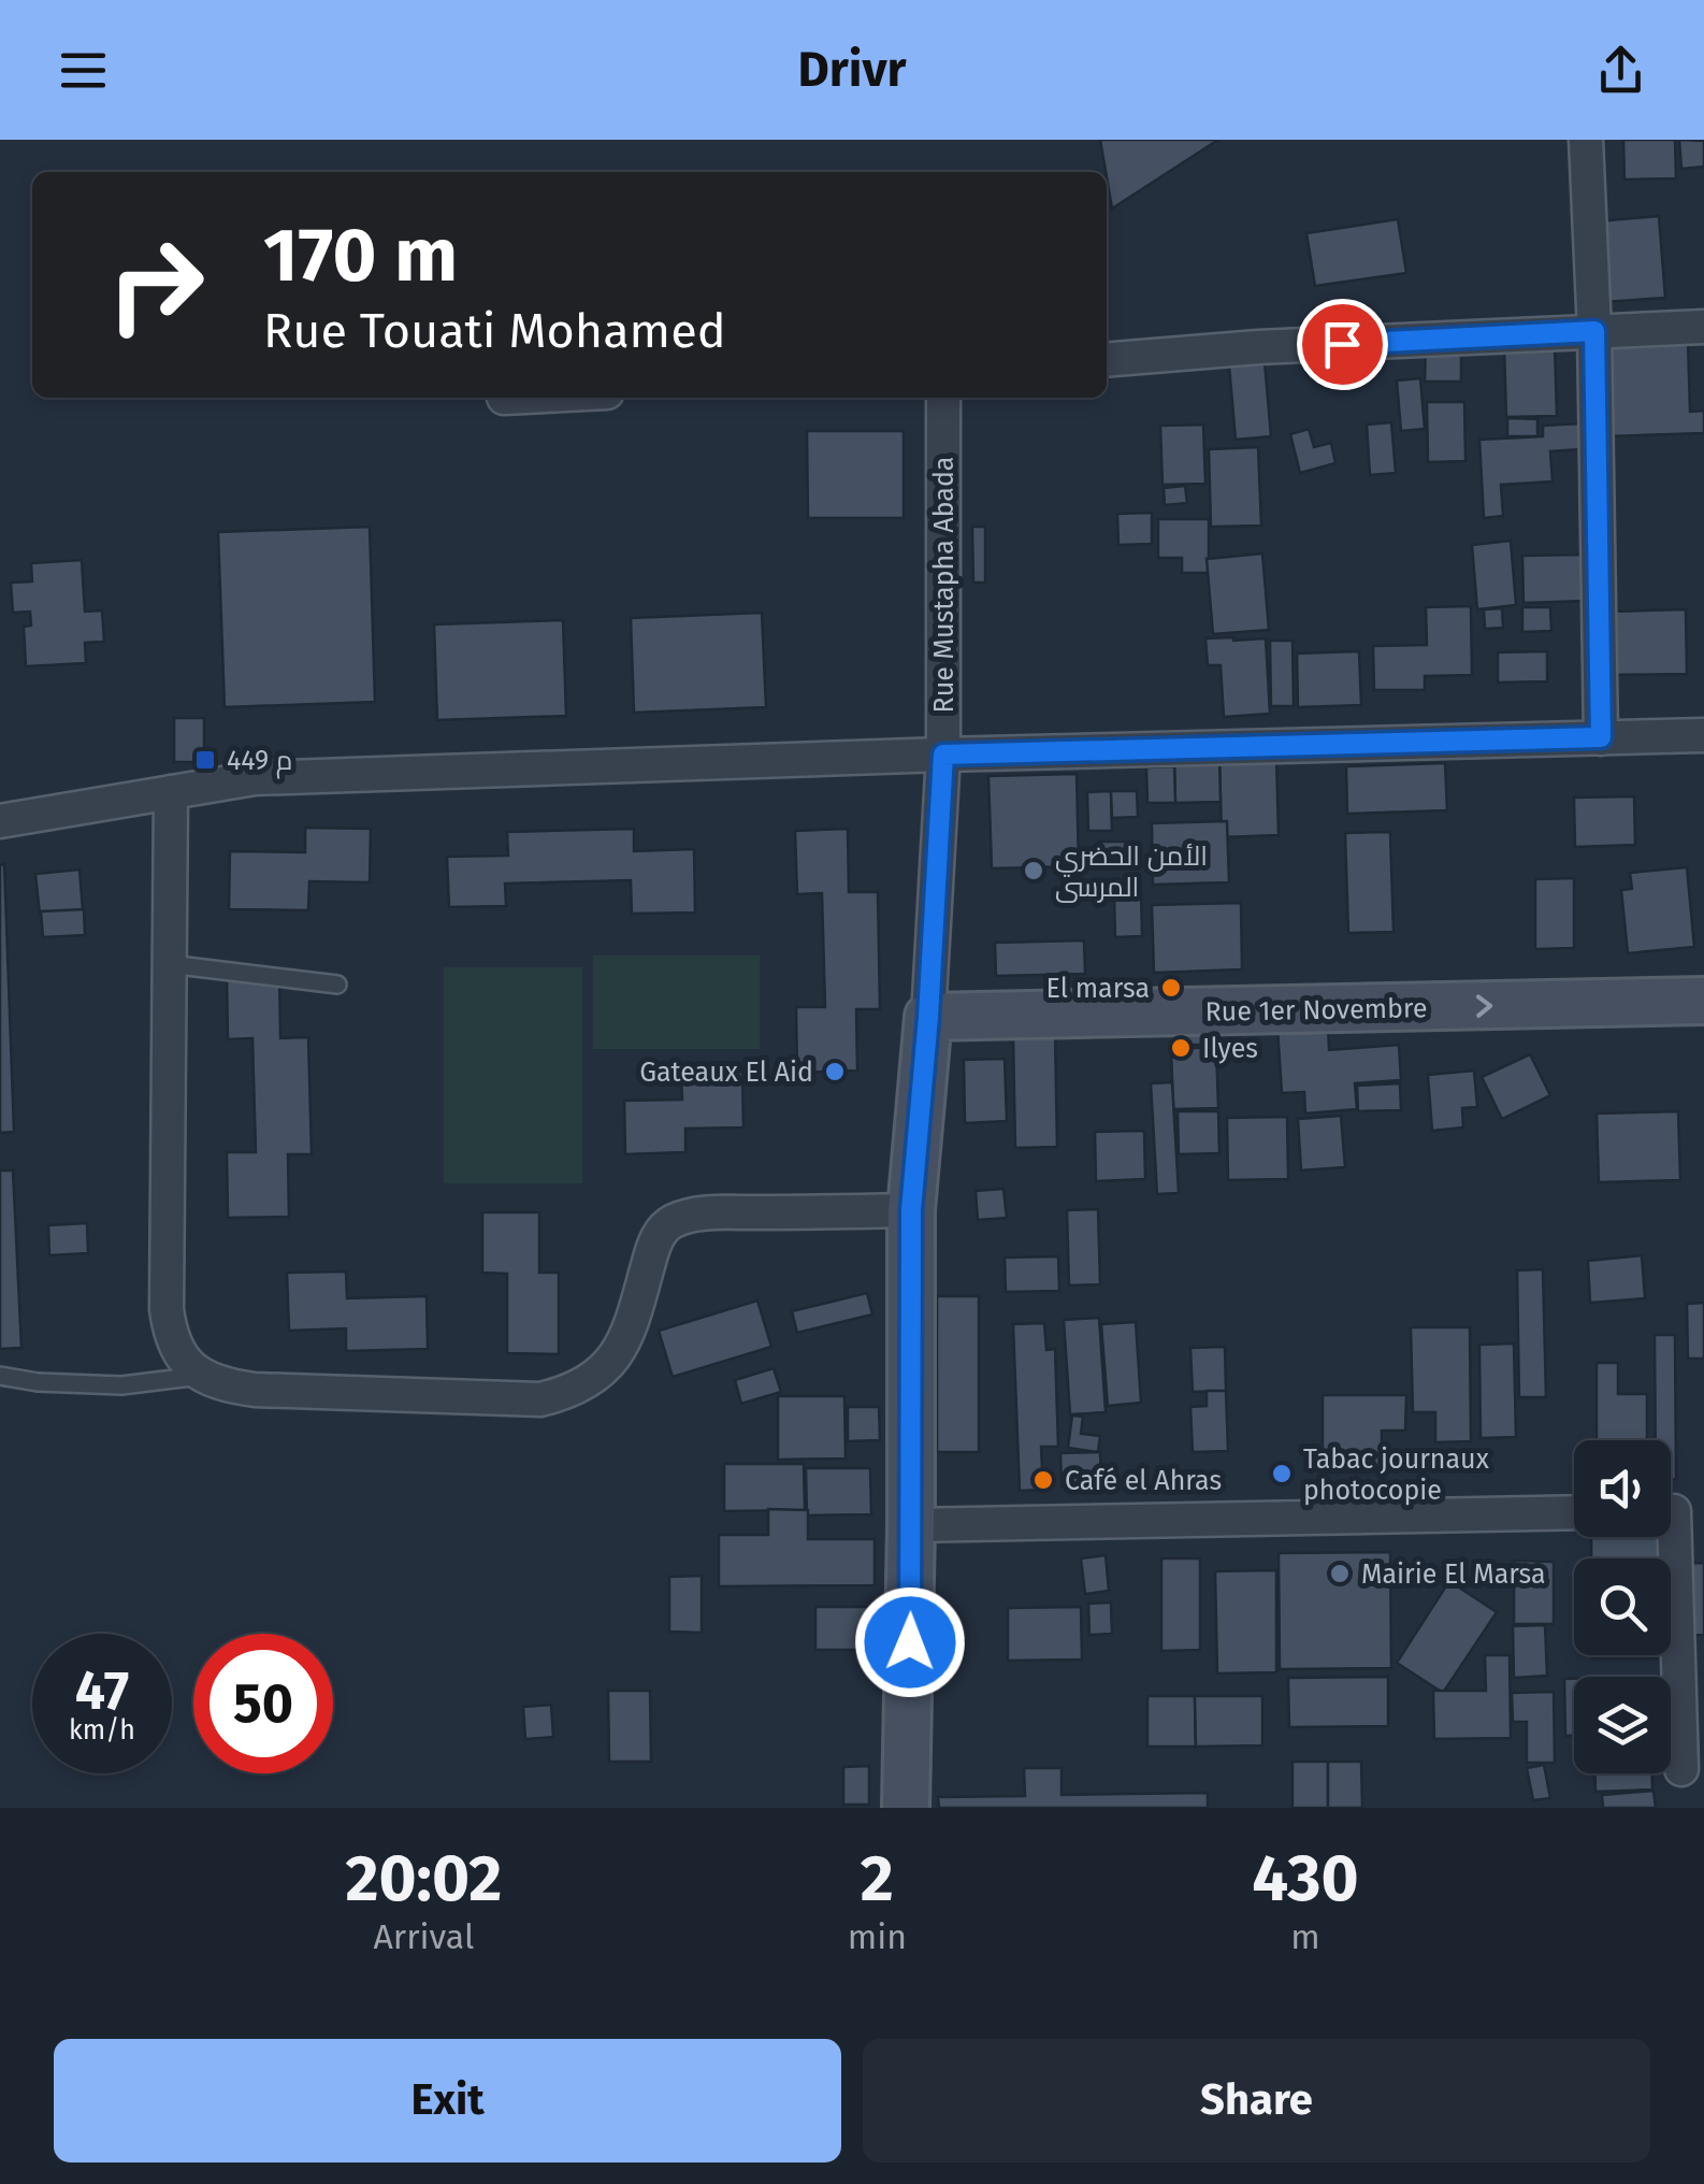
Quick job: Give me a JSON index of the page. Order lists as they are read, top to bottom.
{
  "streets": {
    "main road": ["Rue Mustapha Abada", "Rue 1er Novembre"]
  },
  "crossings": [
    ["Rue Mustapha Abada", "Rue 1er Novembre"]
  ],
  "one_way": ["Rue 1er Novembre"],
  "places": {
    "transit": ["م 449"],
    "other": [
      "الأمن الحضري المرسى",
      "El marsa",
      "Ilyes",
      "Gateaux El Aid",
      "Tabac journaux photocopie",
      "Café el Ahras",
      "Mairie El Marsa"
    ]
  },
  "page": {
    "header": "Drivr",
    "turn": ["170 m", "Rue Touati Mohamed"],
    "speed": "47 km/h",
    "limit": "50",
    "eta": [
      "20:02",
      "Arrival",
      "2",
      "min",
      "430",
      "m"
    ],
    "buttons": ["Exit", "Share"]
  }
}
